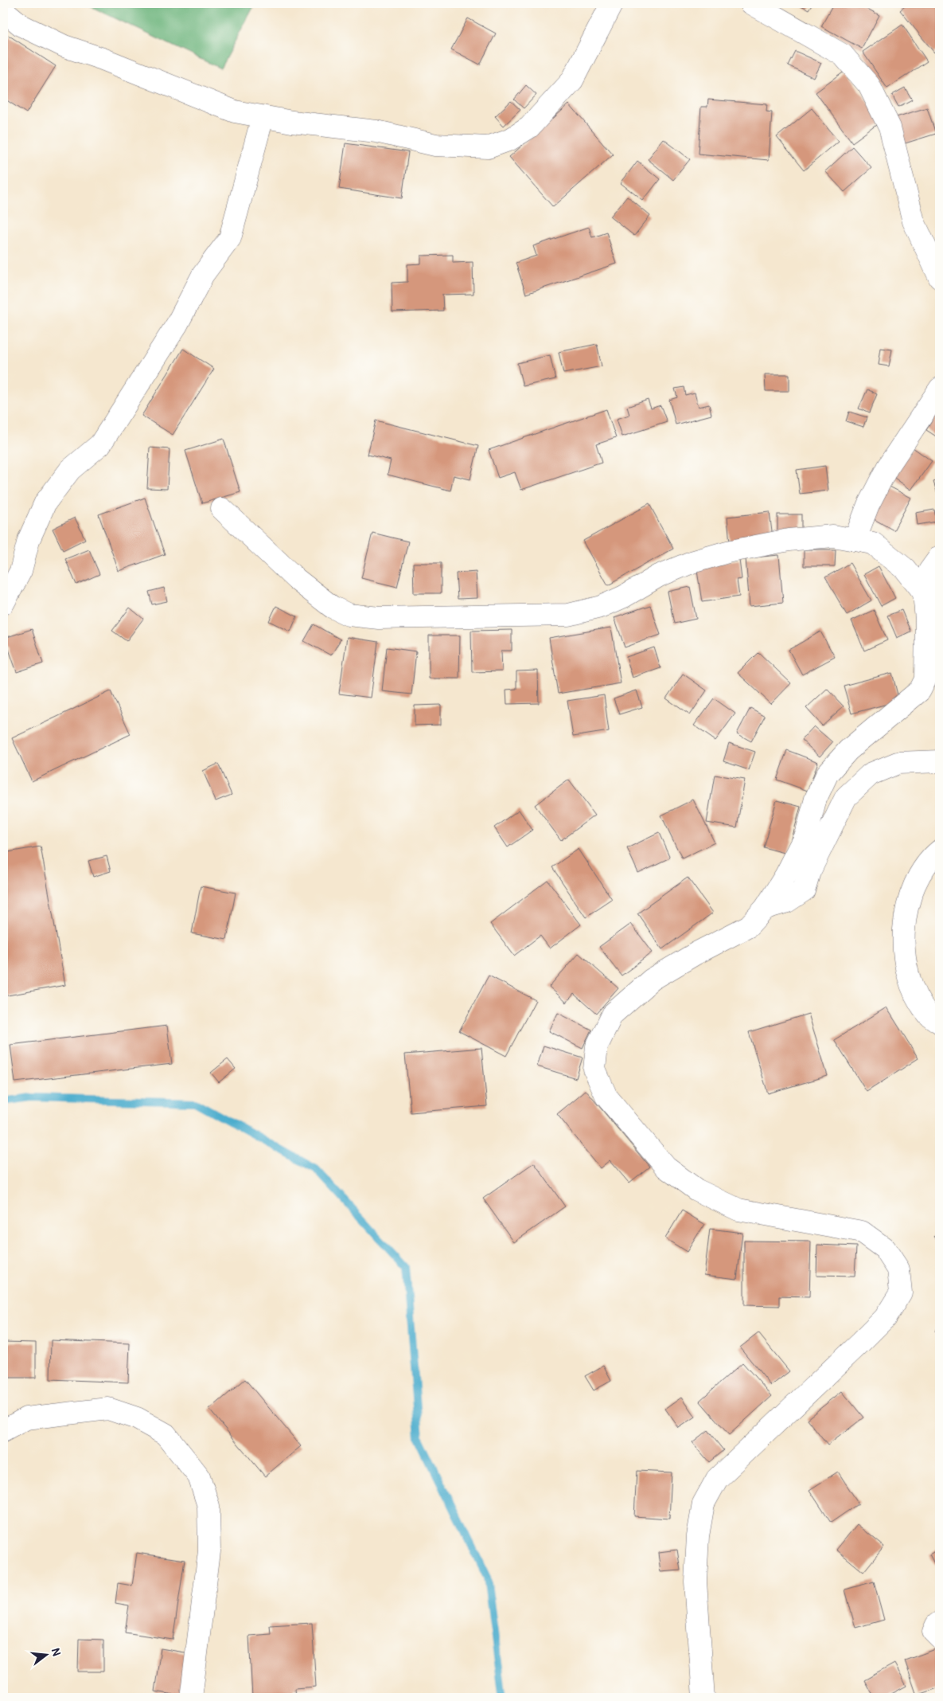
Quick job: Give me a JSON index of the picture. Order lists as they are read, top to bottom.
{
  "north": "right"
}
